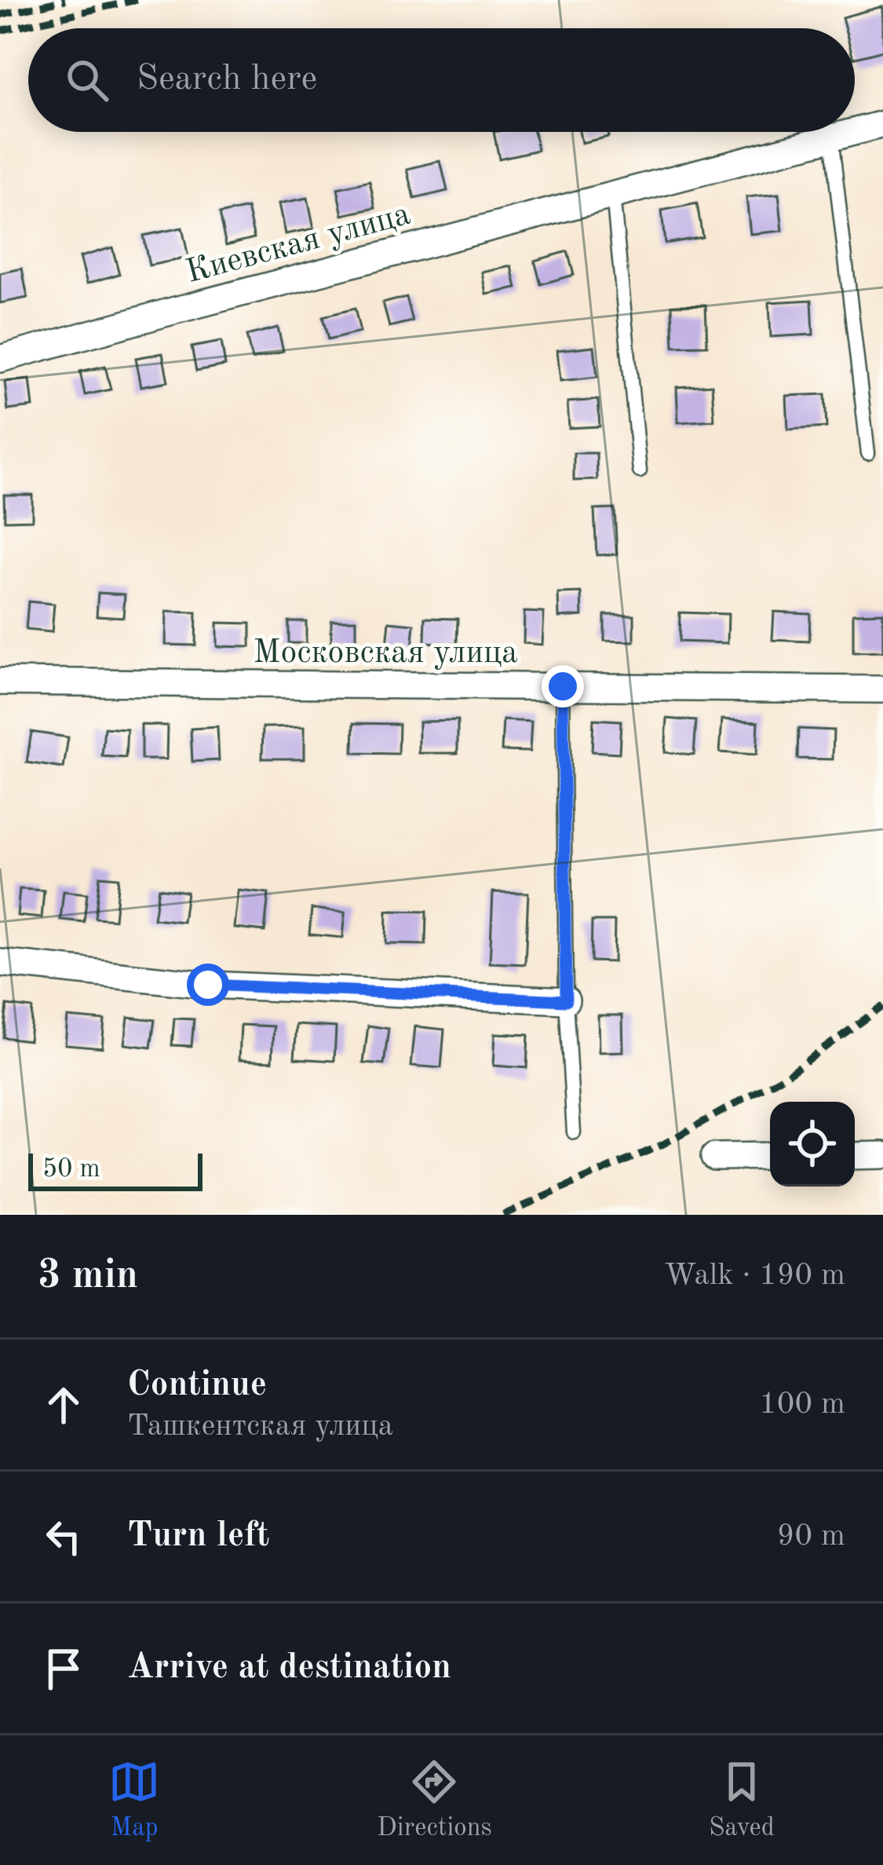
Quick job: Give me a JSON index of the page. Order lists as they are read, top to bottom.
{
  "streets": {
    "street": ["Киевская улица", "Московская улица"]
  },
  "scale_bar": "50 m",
  "page": {
    "search": "Search here",
    "scale": "50 m",
    "heading": ["3 min", "Walk · 190 m"],
    "list": [
      ["Continue", "Ташкентская улица", "100 m"],
      ["Turn left", "90 m"],
      "Arrive at destination"
    ],
    "nav": ["Map", "Directions", "Saved"]
  }
}
